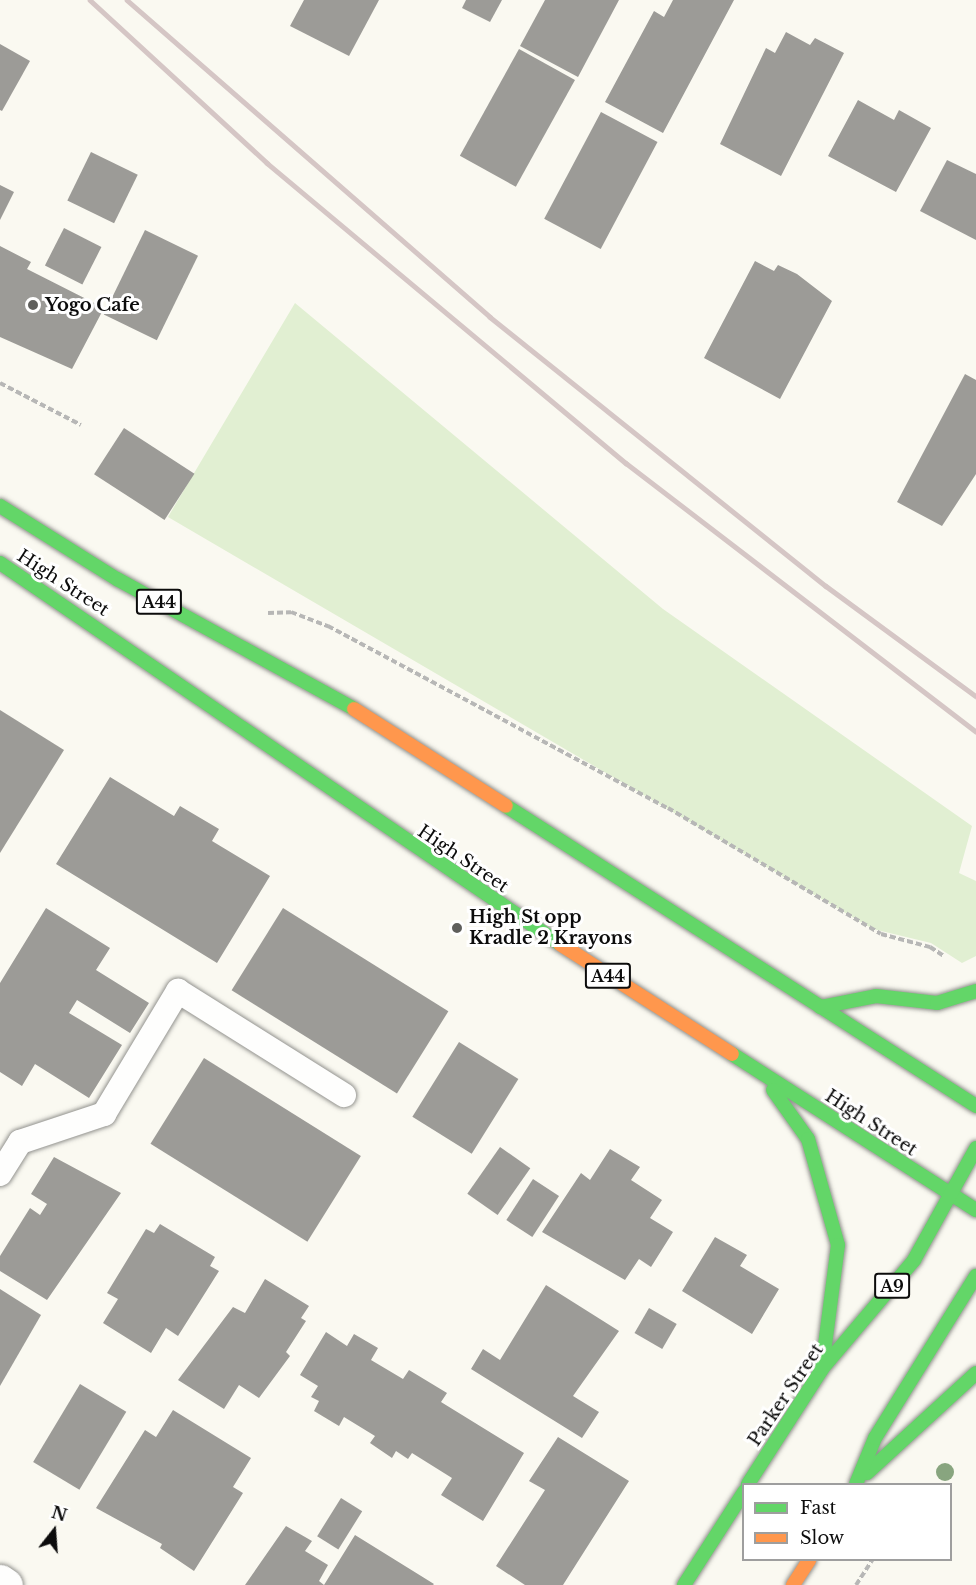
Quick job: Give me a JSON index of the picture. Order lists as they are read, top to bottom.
{
  "streets": {
    "highway": [
      "High Street",
      "A44",
      "A9",
      "Parker Street"
    ]
  },
  "crossings": [
    ["High Street", "Parker Street"]
  ],
  "places": ["Yogo Cafe", "High St opp Kradle 2 Krayons"],
  "legend": ["Fast", "Slow"],
  "north": "top"
}
